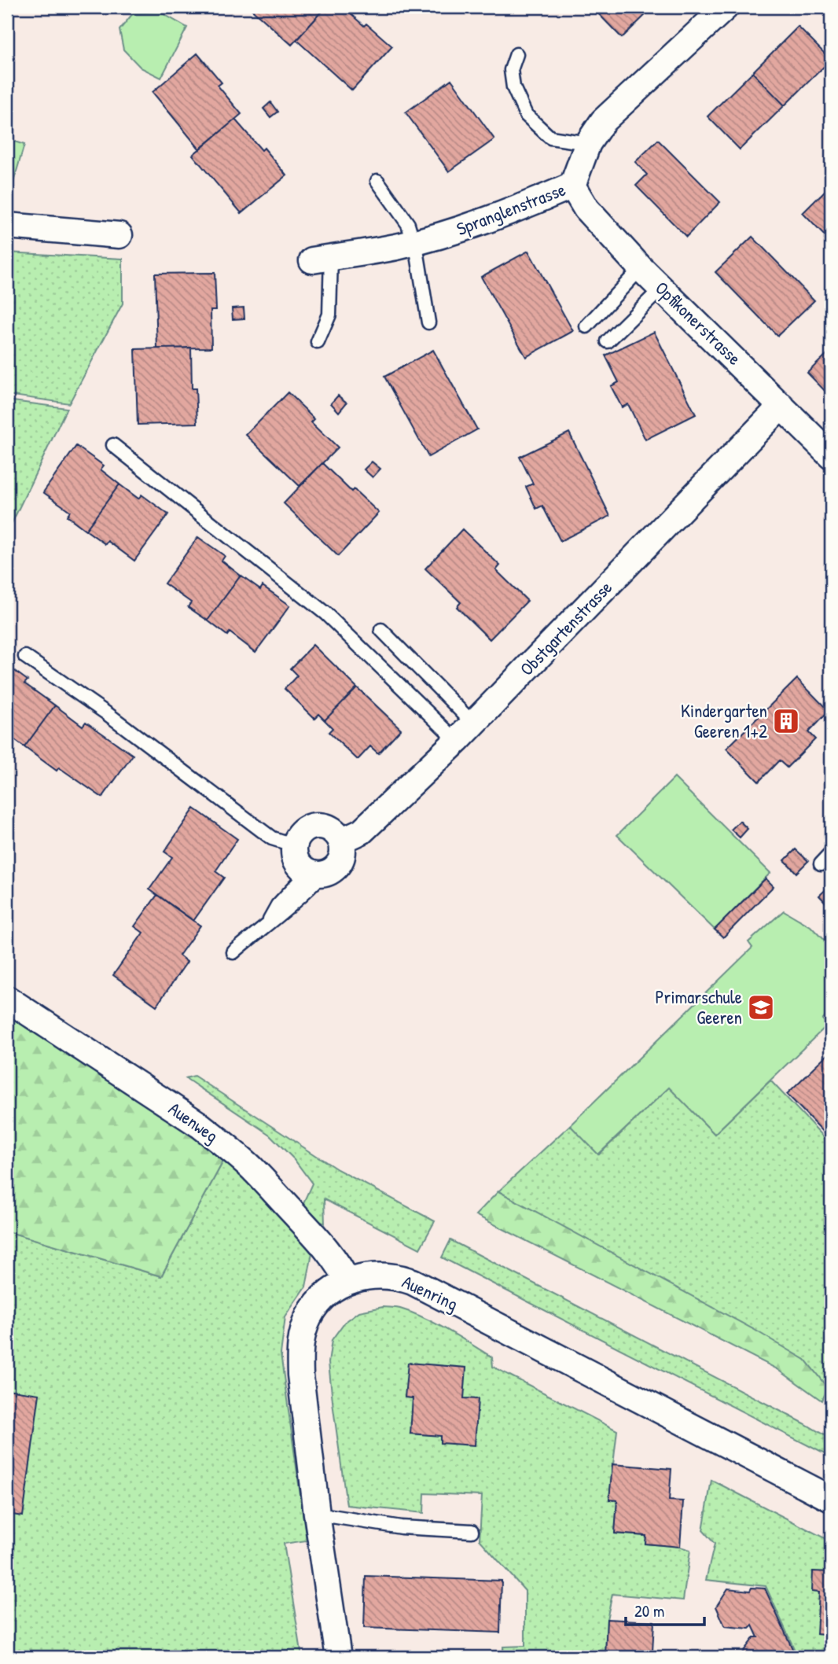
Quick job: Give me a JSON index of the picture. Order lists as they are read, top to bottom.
{
  "streets": {
    "street": [
      "Spranglenstrasse",
      "Opfikonerstrasse",
      "Obstgartenstrasse",
      "Auenweg",
      "Auenring"
    ]
  },
  "crossings": [
    ["Spranglenstrasse", "Opfikonerstrasse"],
    ["Opfikonerstrasse", "Obstgartenstrasse"],
    ["Auenweg", "Auenring"]
  ],
  "places": {
    "building": ["Kindergarten Geeren 1+2"],
    "school or university": ["Primarschule Geeren"]
  },
  "scale_bar": "20 m"
}
